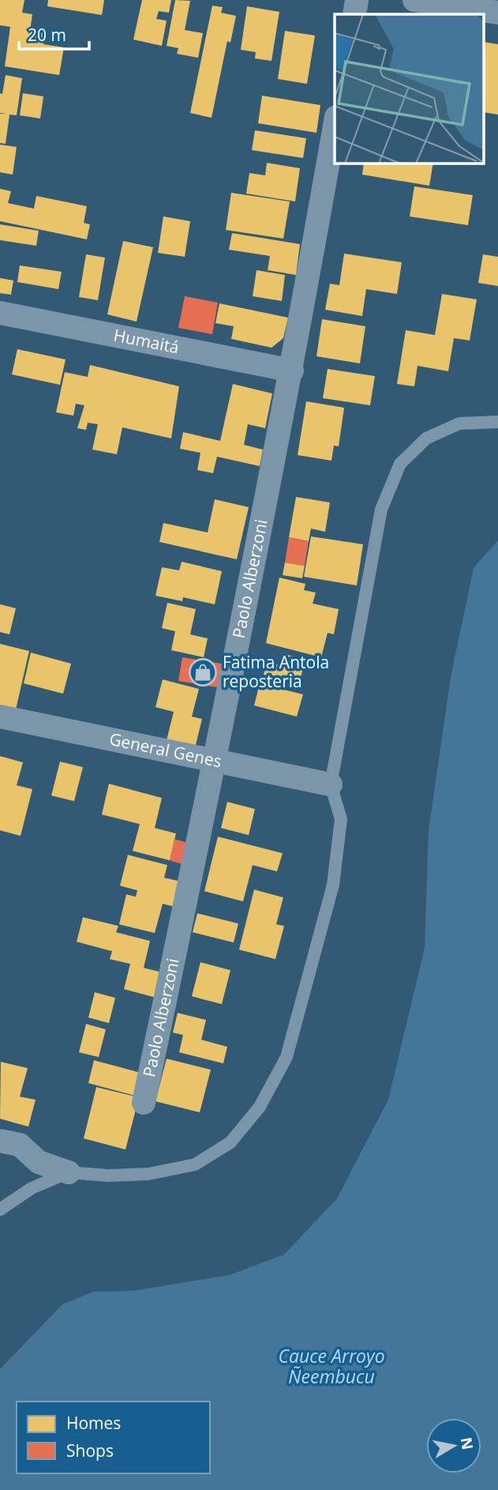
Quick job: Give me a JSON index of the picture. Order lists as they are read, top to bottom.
{
  "streets": {
    "street": ["Humaitá", "Paolo Alberzoni", "General Genes"]
  },
  "crossings": [
    ["Humaitá", "Paolo Alberzoni"],
    ["Paolo Alberzoni", "General Genes"]
  ],
  "water": ["Cauce Arroyo Ñeembucu"],
  "places": {
    "shop": ["Fatima Antola reposteria"]
  },
  "legend": ["Homes", "Shops"],
  "scale_bar": "20 m",
  "north": "right"
}
